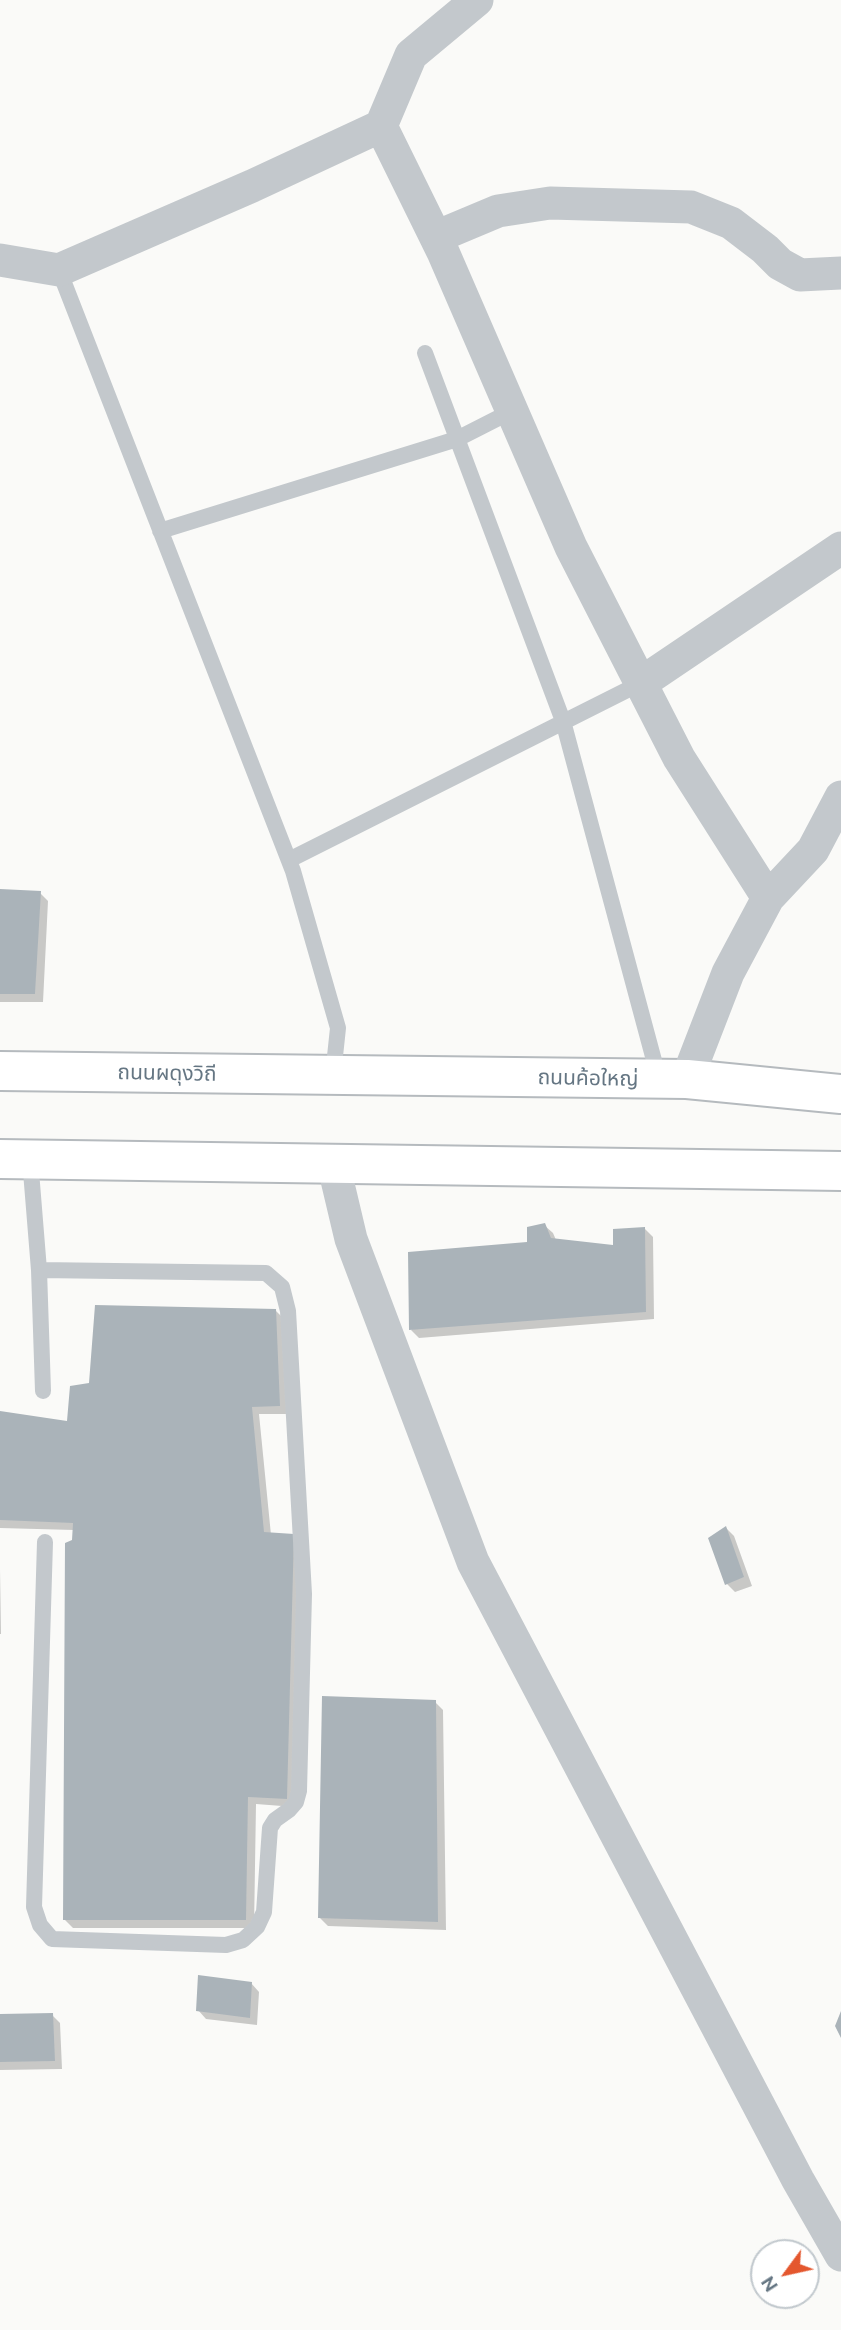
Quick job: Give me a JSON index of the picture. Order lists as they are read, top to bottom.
{
  "streets": {
    "main road": ["ถนนผดุงวิถี", "ถนนค้อใหญ่"]
  },
  "crossings": [
    ["ถนนผดุงวิถี", "ถนนค้อใหญ่"]
  ],
  "north": "bottom left"
}
